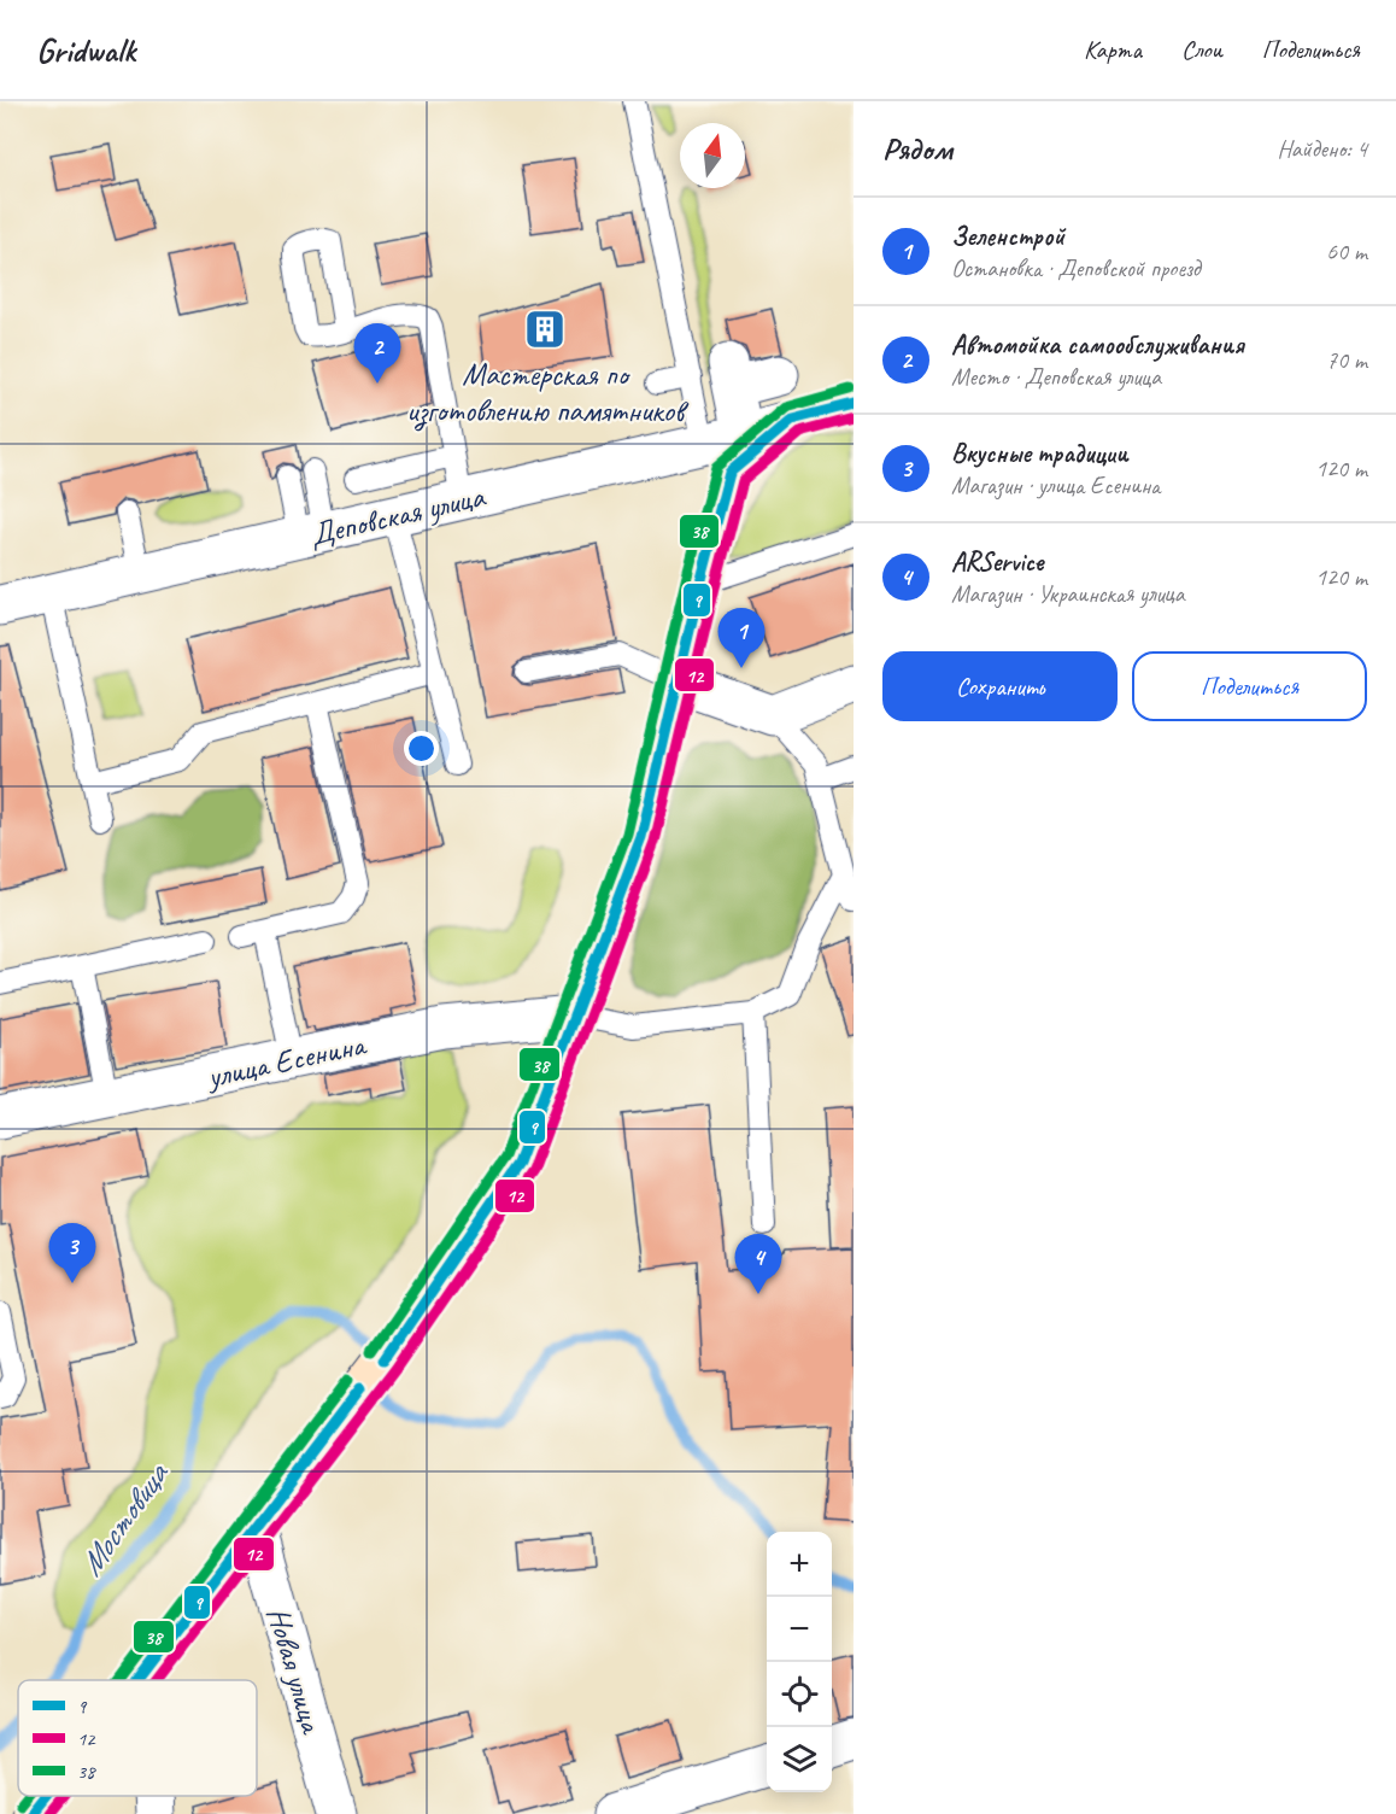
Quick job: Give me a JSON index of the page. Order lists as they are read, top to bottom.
{
  "streets": {
    "main road": ["Деповская улица"],
    "street": ["улица Есенина", "Новая улица"]
  },
  "water": ["Мостовица"],
  "places": {
    "building": ["Мастерская по изготовлению памятников"]
  },
  "lines": ["transit line 38", "transit line 9", "transit line 12"],
  "legend": ["9", "12", "38"],
  "north": "top",
  "page": {
    "header": "Gridwalk",
    "nav": ["Карта", "Слои", "Поделиться"],
    "heading": ["Рядом", "Найдено: 4"],
    "list": [
      {
        "mark": "1",
        "name": "Зеленстрой",
        "note": "Остановка · Деповской проезд",
        "value": "60 m"
      },
      {
        "mark": "2",
        "name": "Автомойка самообслуживания",
        "note": "Место · Деповская улица",
        "value": "70 m"
      },
      {
        "mark": "3",
        "name": "Вкусные традиции",
        "note": "Магазин · улица Есенина",
        "value": "120 m"
      },
      {
        "mark": "4",
        "name": "ARService",
        "note": "Магазин · Украинская улица",
        "value": "120 m"
      }
    ],
    "pins": [
      "2",
      "1",
      "3",
      "4"
    ],
    "buttons": ["Сохранить", "Поделиться"],
    "map_buttons": ["+", "−"]
  }
}
